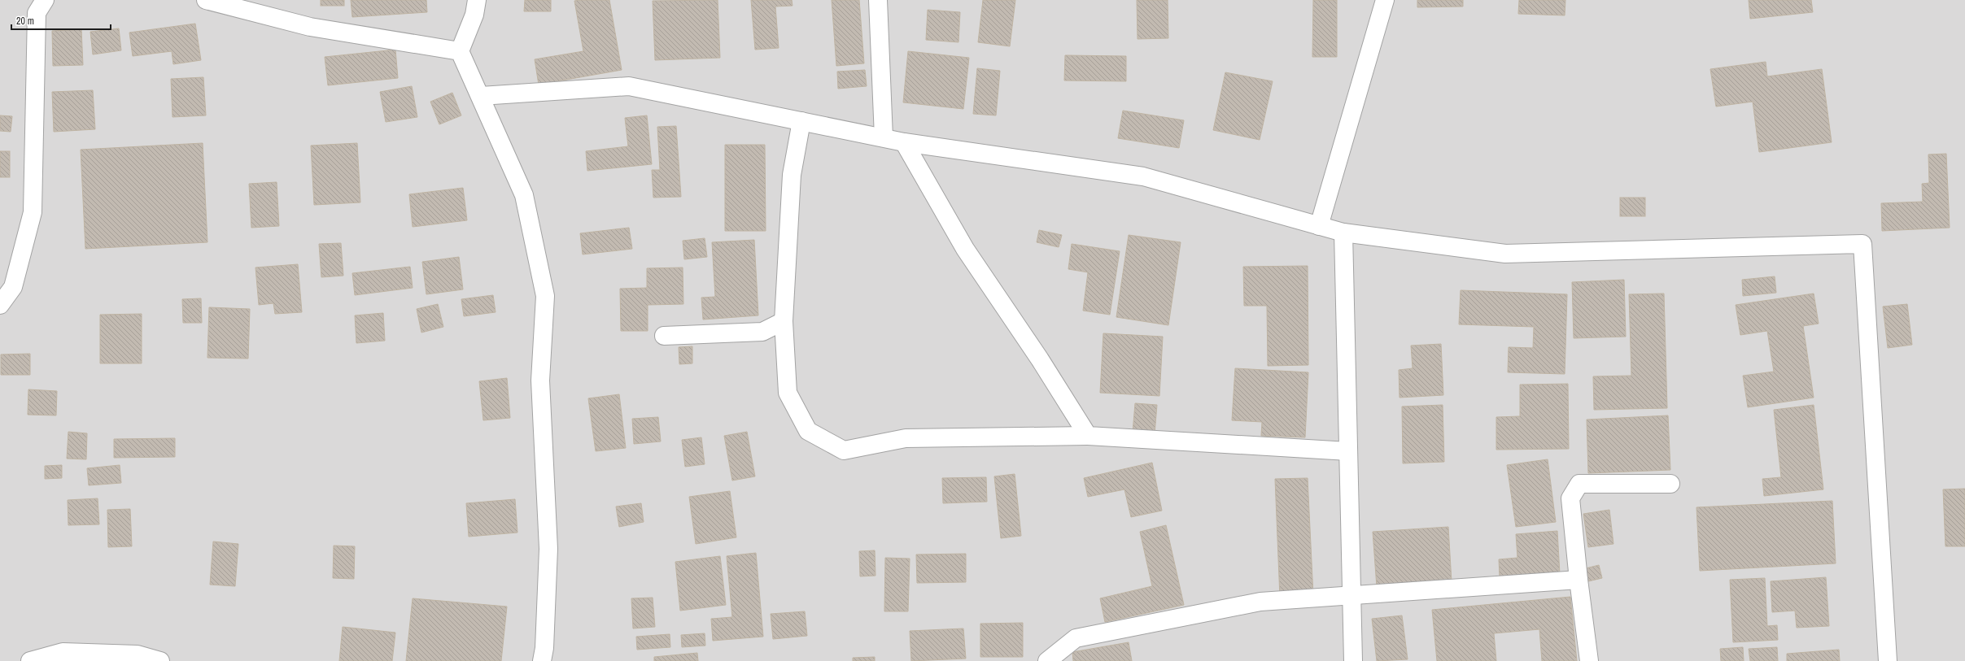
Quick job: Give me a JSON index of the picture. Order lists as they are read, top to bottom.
{
  "scale_bar": "20 m"
}
